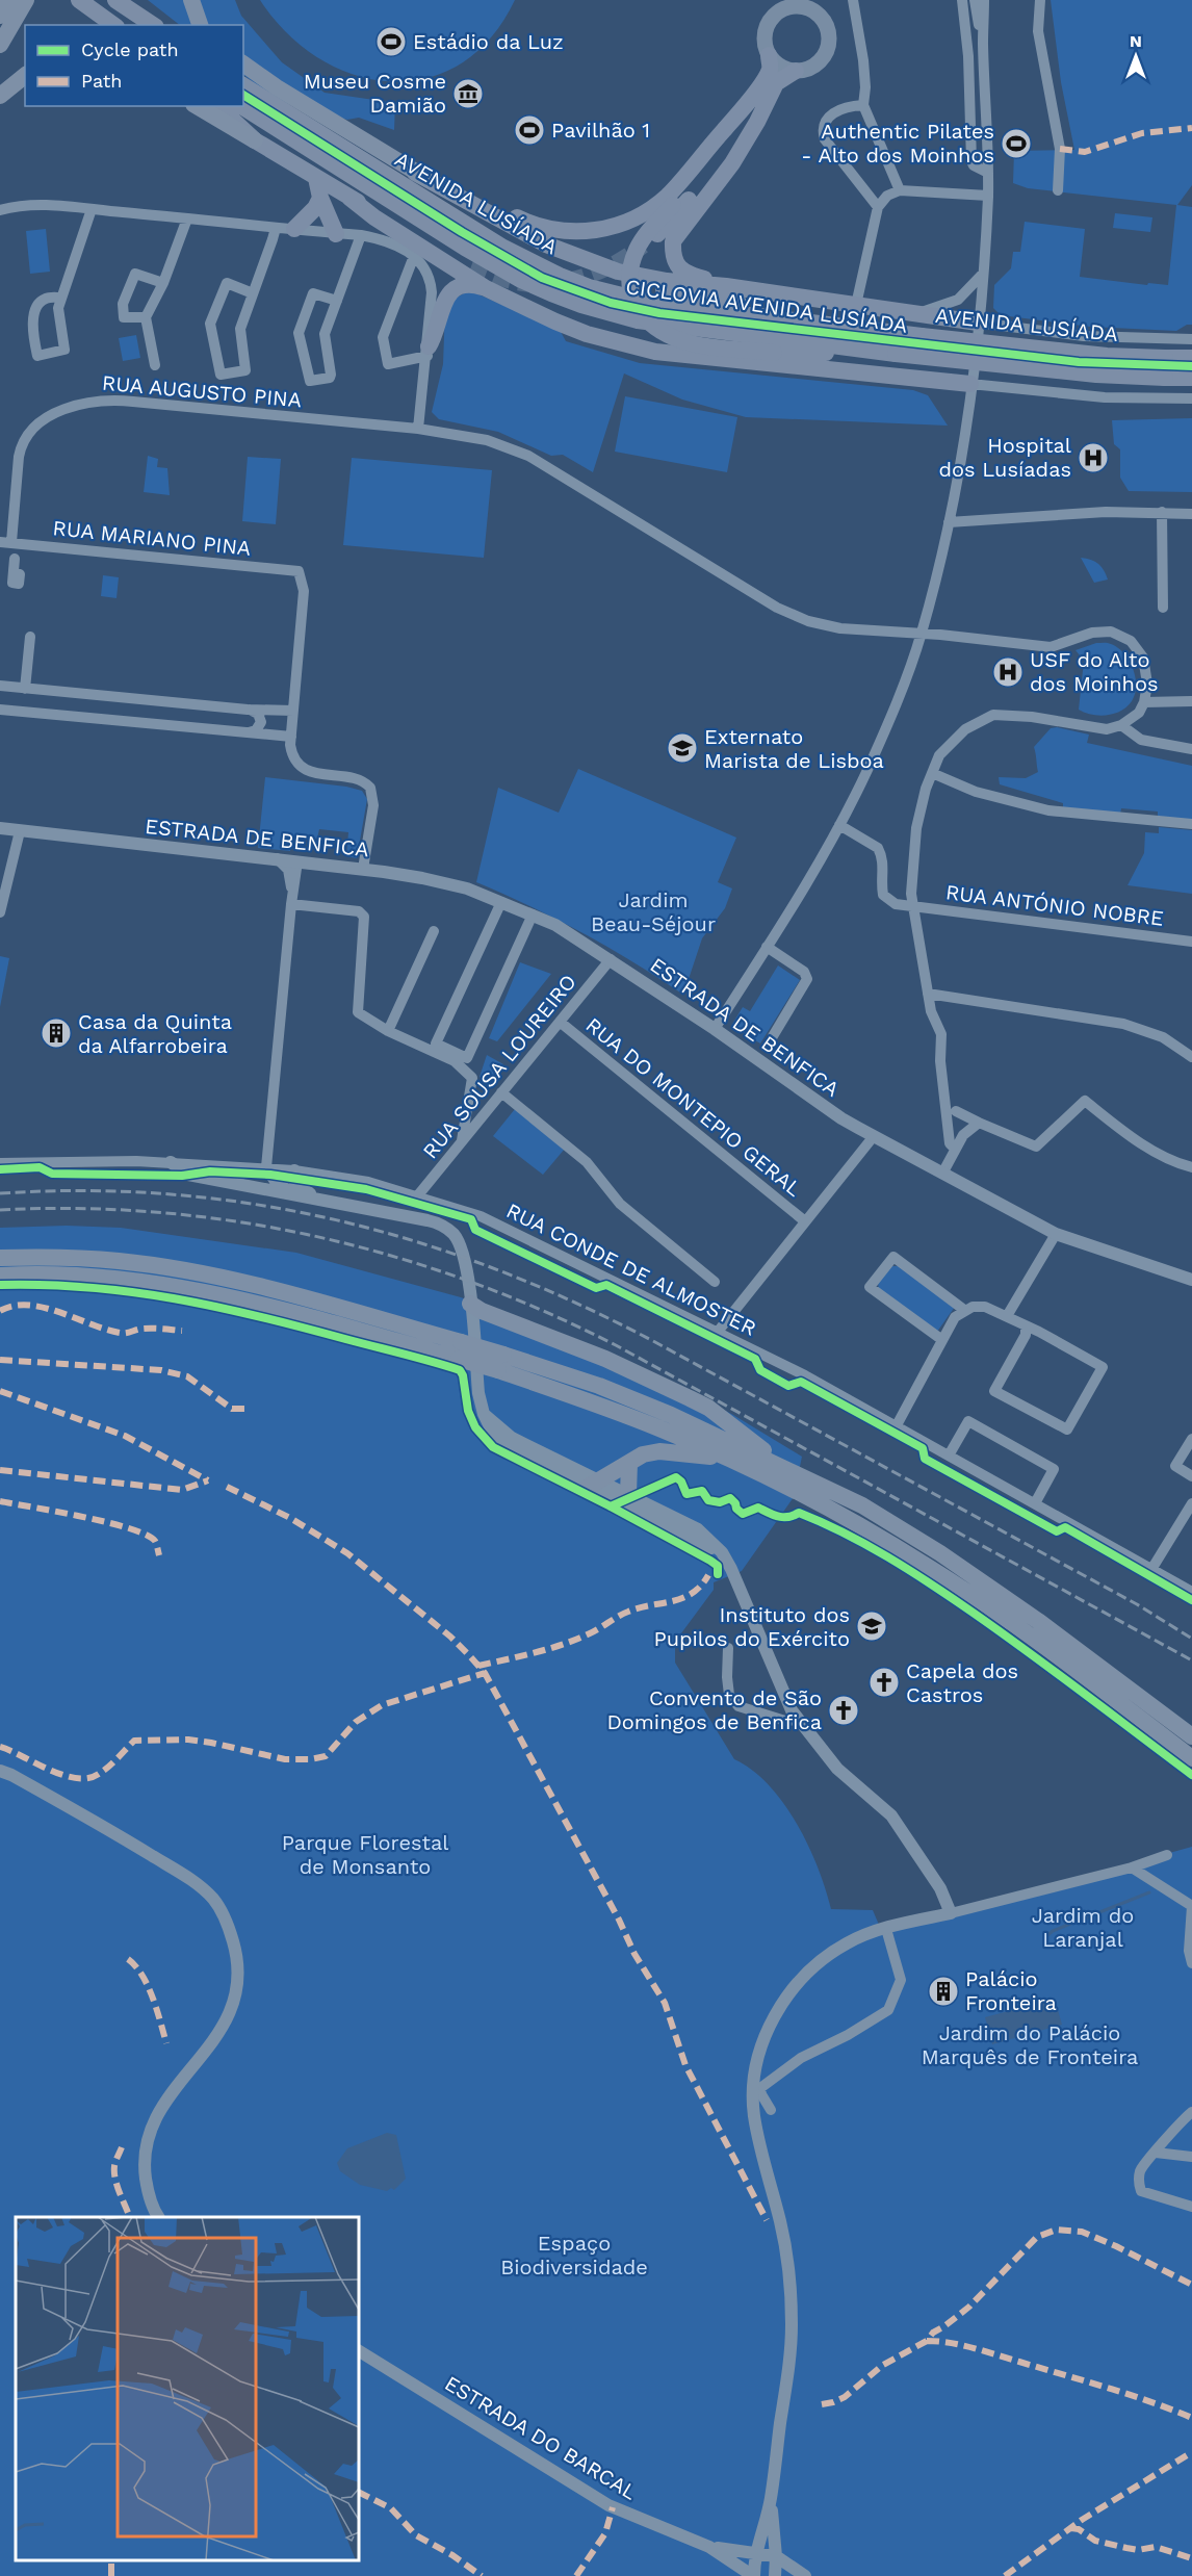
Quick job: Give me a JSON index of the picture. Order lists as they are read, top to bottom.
{
  "streets": {
    "main road": ["AVENIDA LUSÍADA"],
    "street": [
      "RUA AUGUSTO PINA",
      "RUA MARIANO PINA",
      "ESTRADA DE BENFICA",
      "RUA ANTÓNIO NOBRE",
      "RUA SOUSA LOUREIRO",
      "RUA DO MONTEPIO GERAL",
      "RUA CONDE DE ALMOSTER",
      "ESTRADA DO BARCAL"
    ],
    "cycle path": ["CICLOVIA AVENIDA LUSÍADA"]
  },
  "crossings": [
    ["RUA AUGUSTO PINA", "RUA MARIANO PINA"],
    ["ESTRADA DE BENFICA", "RUA SOUSA LOUREIRO"],
    ["RUA SOUSA LOUREIRO", "RUA DO MONTEPIO GERAL"],
    ["RUA SOUSA LOUREIRO", "RUA CONDE DE ALMOSTER"]
  ],
  "parks": [
    "Jardim Beau-Séjour",
    "Parque Florestal de Monsanto",
    "Jardim do Laranjal",
    "Jardim do Palácio Marquês de Fronteira",
    "Espaço Biodiversidade"
  ],
  "places": {
    "sports": ["Estádio da Luz", "Pavilhão 1", "Authentic Pilates - Alto dos Moinhos"],
    "museum": ["Museu Cosme Damião"],
    "hospital": ["Hospital dos Lusíadas", "USF do Alto dos Moinhos"],
    "school or university": ["Externato Marista de Lisboa", "Instituto dos Pupilos do Exército"],
    "building": ["Casa da Quinta da Alfarrobeira", "Palácio Fronteira"],
    "church": ["Capela dos Castros", "Convento de São Domingos de Benfica"]
  },
  "legend": ["Cycle path", "Path"],
  "north": "top"
}
